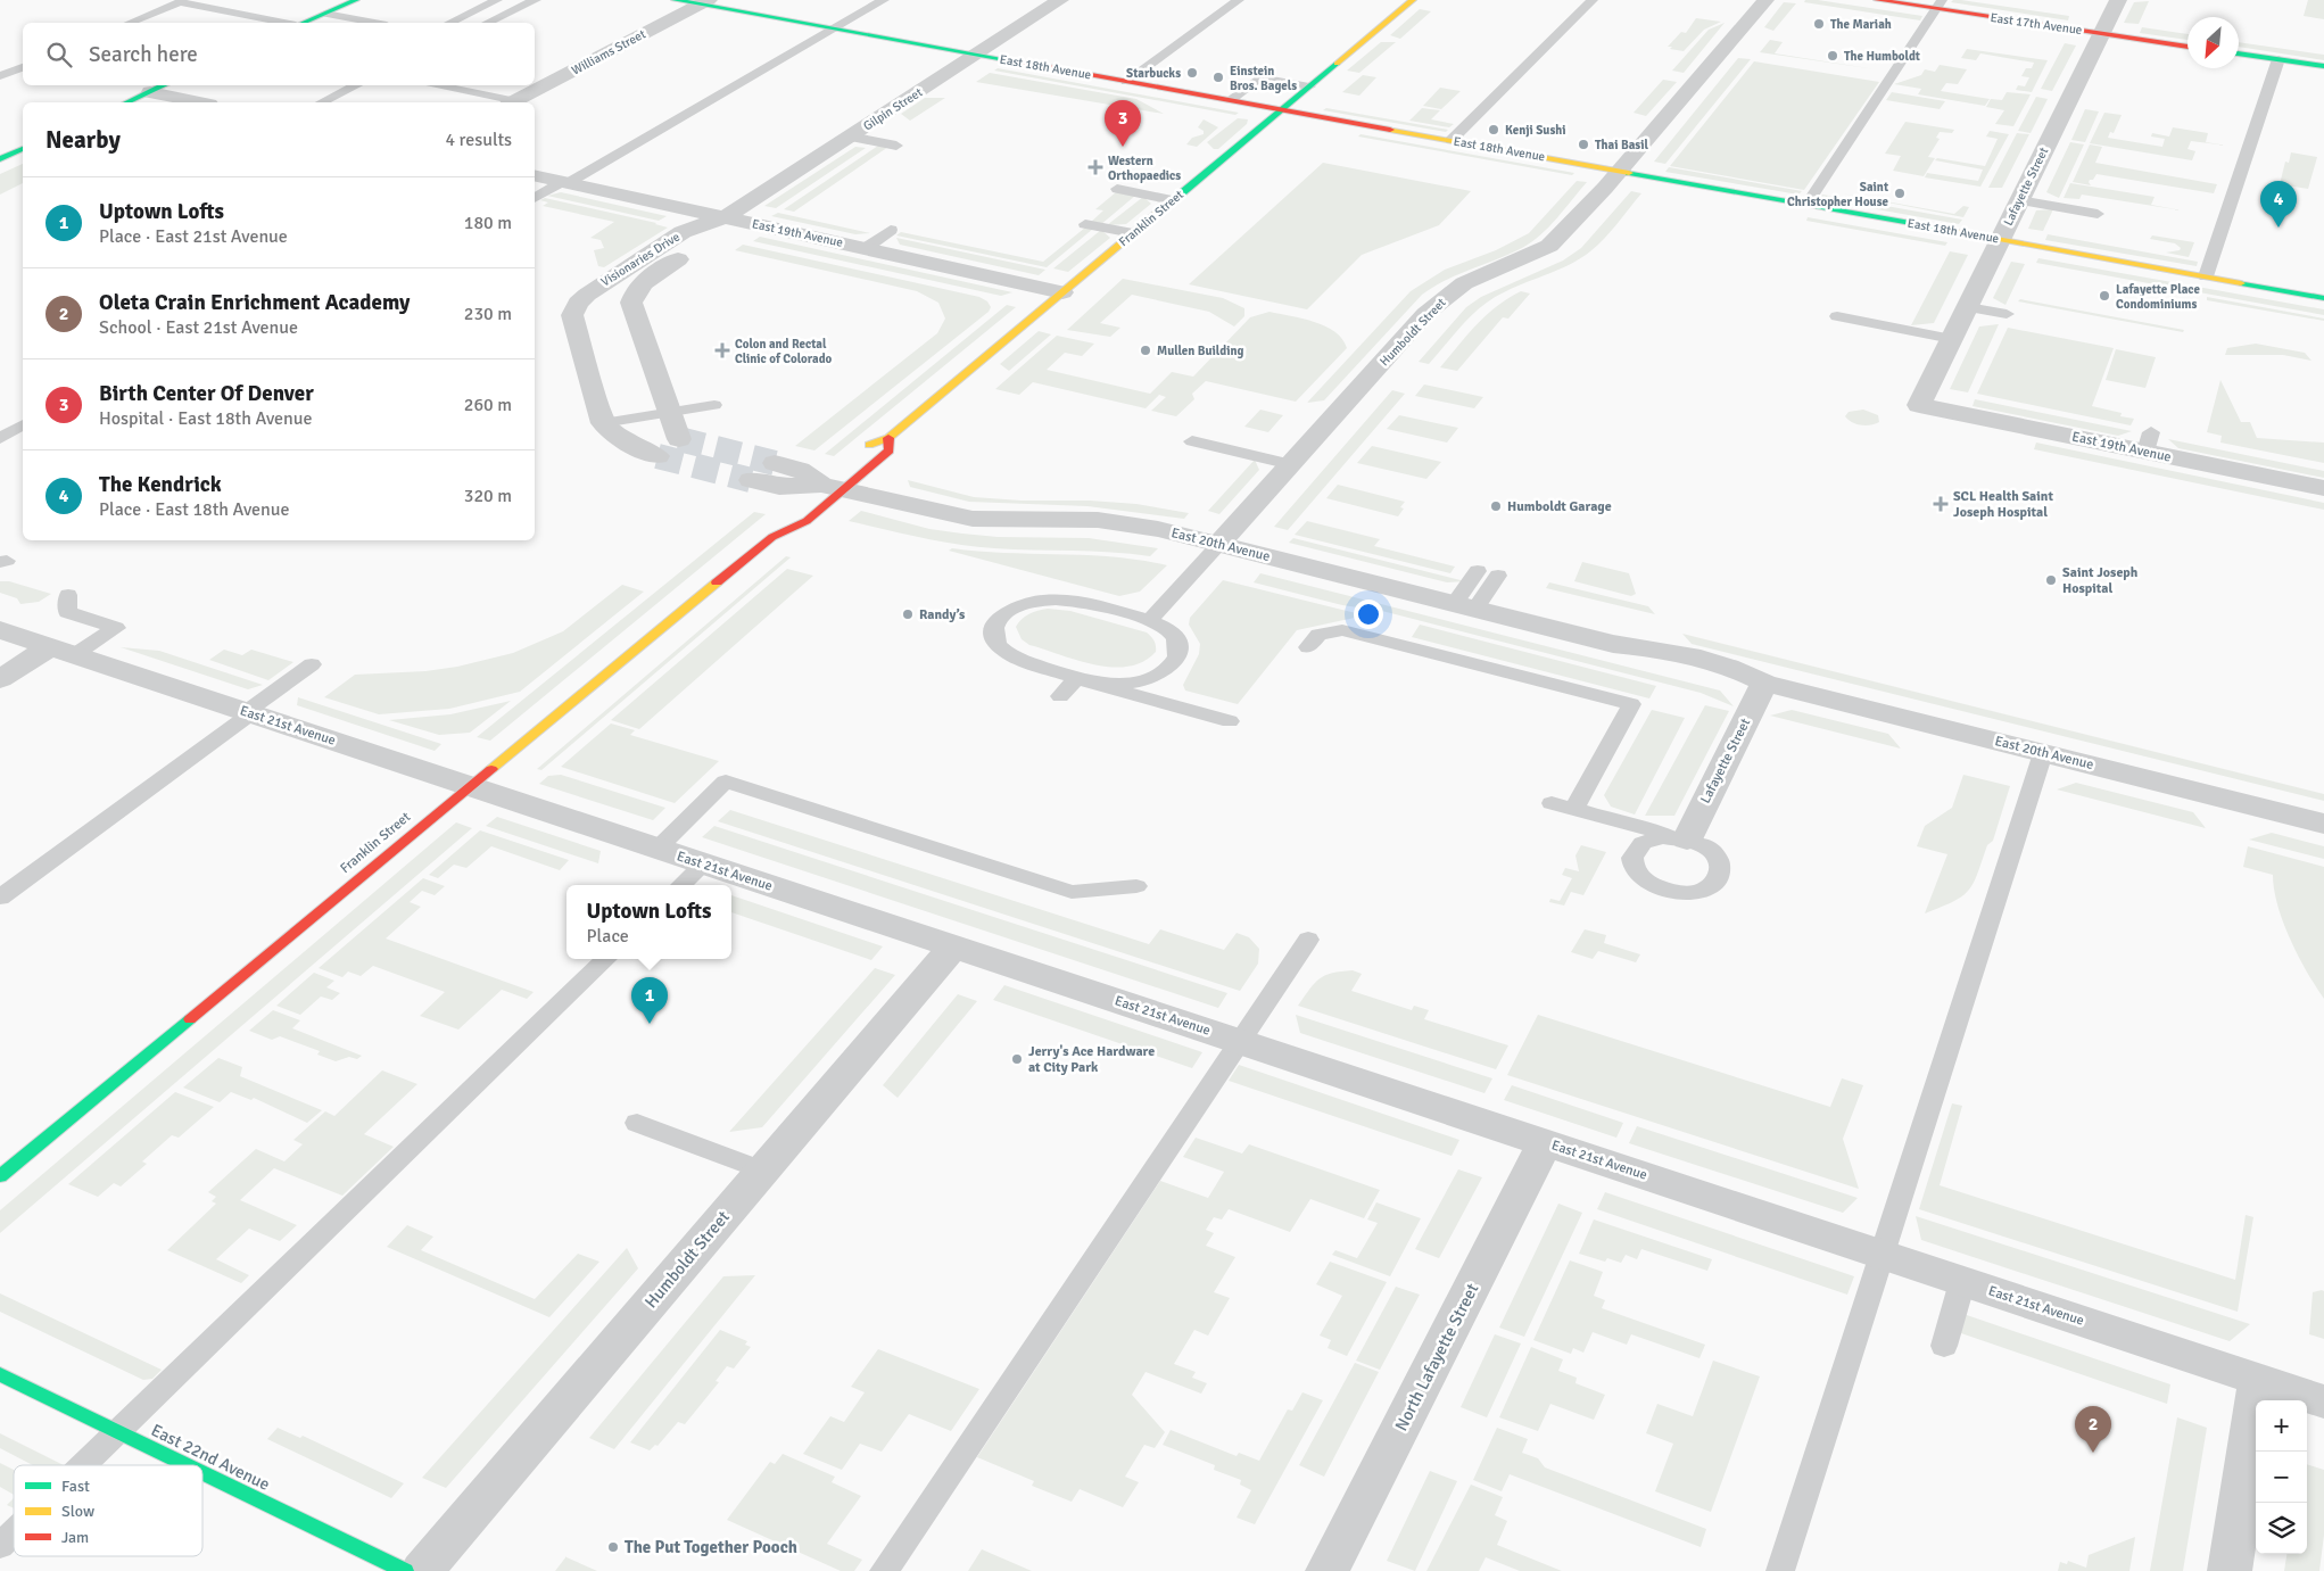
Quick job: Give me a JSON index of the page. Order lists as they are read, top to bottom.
{
  "streets": {
    "street": [
      "East 17th Avenue",
      "Williams Street",
      "East 18th Avenue",
      "Gilpin Street",
      "Lafayette Street",
      "Franklin Street",
      "East 19th Avenue",
      "Visionaries Drive",
      "Humboldt Street",
      "East 20th Avenue",
      "East 21st Avenue",
      "North Lafayette Street",
      "East 22nd Avenue"
    ]
  },
  "crossings": [
    ["East 17th Avenue", "Lafayette Street"],
    ["Williams Street", "East 18th Avenue"],
    ["East 18th Avenue", "Gilpin Street"],
    ["East 18th Avenue", "Lafayette Street"],
    ["East 18th Avenue", "Franklin Street"],
    ["East 18th Avenue", "Humboldt Street"],
    ["Gilpin Street", "East 19th Avenue"],
    ["Gilpin Street", "Visionaries Drive"],
    ["Lafayette Street", "East 19th Avenue"],
    ["Lafayette Street", "East 20th Avenue"],
    ["Franklin Street", "East 19th Avenue"],
    ["Franklin Street", "East 20th Avenue"],
    ["Franklin Street", "East 21st Avenue"],
    ["East 19th Avenue", "Visionaries Drive"],
    ["Humboldt Street", "East 20th Avenue"],
    ["Humboldt Street", "East 21st Avenue"],
    ["East 21st Avenue", "North Lafayette Street"]
  ],
  "places": {
    "other": [
      "The Mariah",
      "The Humboldt",
      "Starbucks",
      "Einstein Bros. Bagels",
      "Kenji Sushi",
      "Thai Basil",
      "Saint Christopher House",
      "Lafayette Place Condominiums",
      "Mullen Building",
      "Humboldt Garage",
      "Saint Joseph Hospital",
      "Randy’s",
      "Jerry's Ace Hardware at City Park",
      "The Put Together Pooch"
    ],
    "health": ["Western Orthopaedics", "Colon and Rectal Clinic of Colorado", "SCL Health Saint Joseph Hospital"]
  },
  "legend": ["Fast", "Slow", "Jam"],
  "north": "bottom left",
  "page": {
    "search": "Search here",
    "pins": [
      "3",
      "4",
      "1",
      "2"
    ],
    "heading": ["Nearby", "4 results"],
    "list": [
      {
        "mark": "1",
        "name": "Uptown Lofts",
        "note": "Place · East 21st Avenue",
        "value": "180 m"
      },
      {
        "mark": "2",
        "name": "Oleta Crain Enrichment Academy",
        "note": "School · East 21st Avenue",
        "value": "230 m"
      },
      {
        "mark": "3",
        "name": "Birth Center Of Denver",
        "note": "Hospital · East 18th Avenue",
        "value": "260 m"
      },
      {
        "mark": "4",
        "name": "The Kendrick",
        "note": "Place · East 18th Avenue",
        "value": "320 m"
      }
    ],
    "popup": ["Uptown Lofts", "Place"],
    "map_buttons": ["+", "−"]
  }
}
